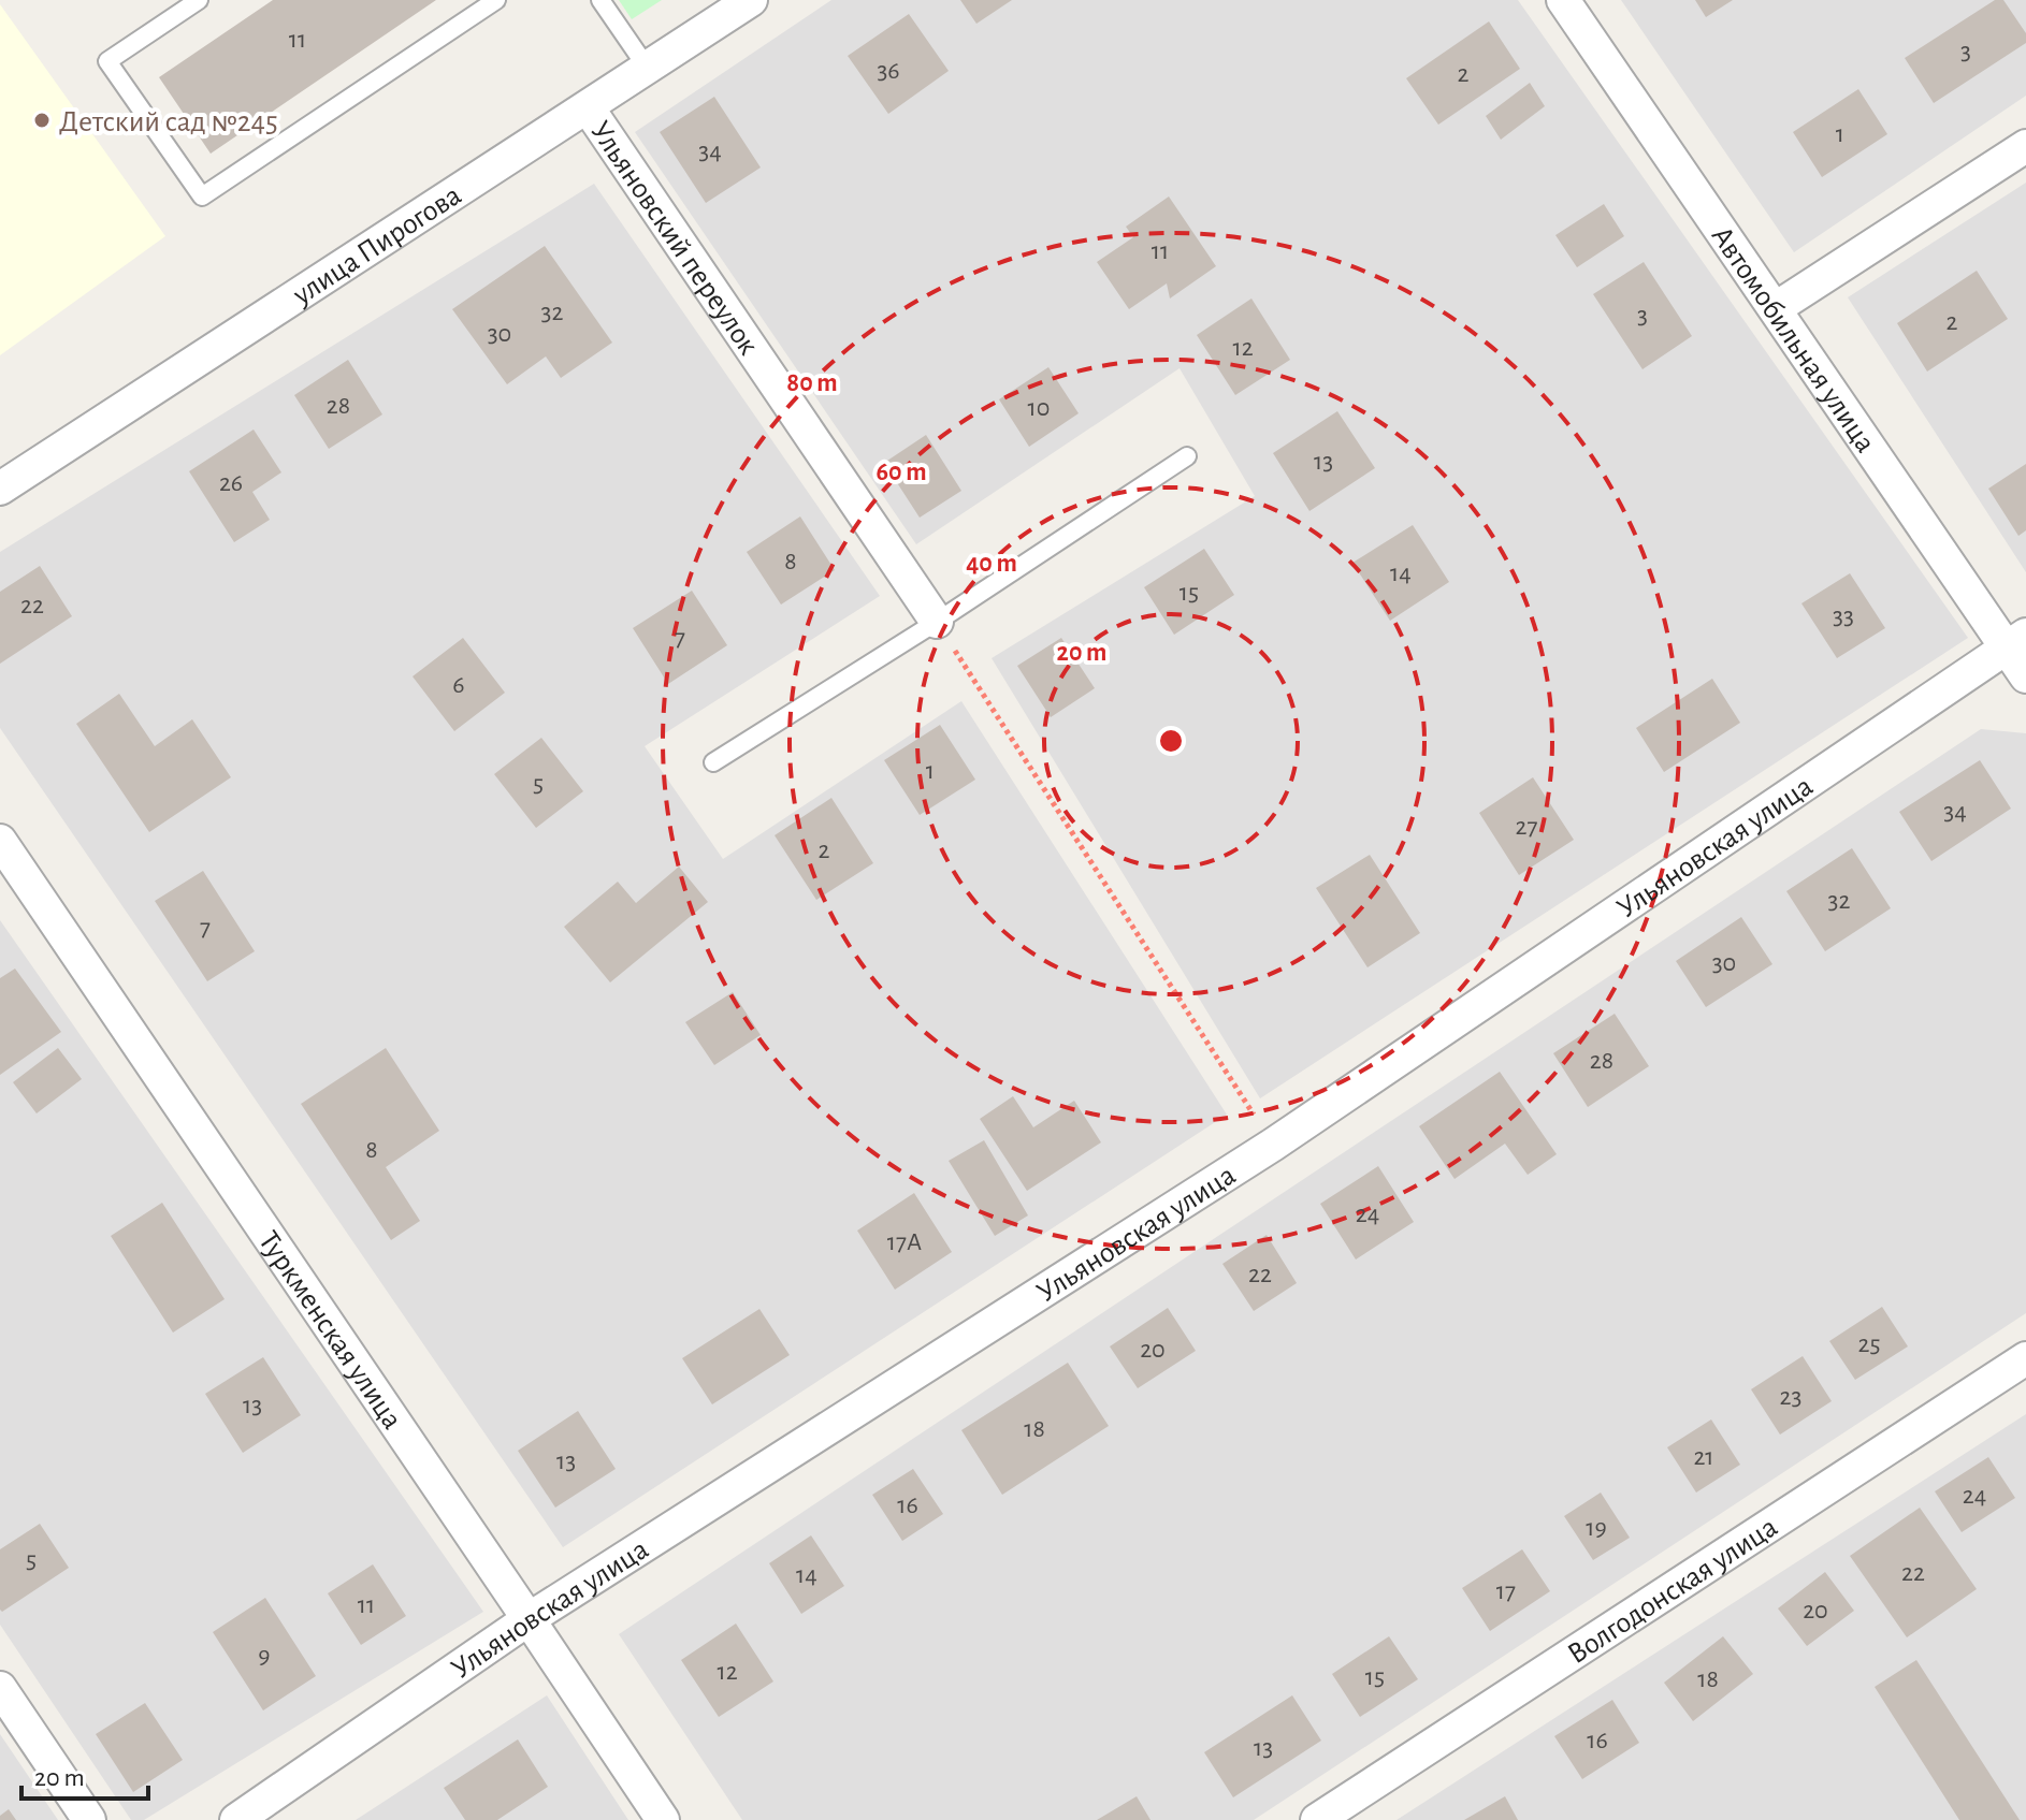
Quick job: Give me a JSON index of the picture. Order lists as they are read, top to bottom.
{
  "streets": {
    "street": [
      "Ульяновский переулок",
      "улица Пирогова",
      "Автомобильная улица",
      "Ульяновская улица",
      "Туркменская улица",
      "Волгодонская улица"
    ]
  },
  "crossings": [
    ["Ульяновский переулок", "улица Пирогова"],
    ["Автомобильная улица", "Ульяновская улица"],
    ["Ульяновская улица", "Туркменская улица"]
  ],
  "places": ["Детский сад №245"],
  "house_numbers": [
    "11",
    "3",
    "36",
    "2",
    "1",
    "34",
    "11",
    "32",
    "3",
    "2",
    "30",
    "12",
    "28",
    "10",
    "13",
    "26",
    "8",
    "14",
    "15",
    "22",
    "33",
    "7",
    "6",
    "1",
    "5",
    "34",
    "27",
    "2",
    "32",
    "7",
    "30",
    "28",
    "8",
    "24",
    "17А",
    "22",
    "25",
    "20",
    "23",
    "13",
    "18",
    "21",
    "13",
    "24",
    "16",
    "19",
    "5",
    "22",
    "14",
    "17",
    "11",
    "20",
    "9",
    "12",
    "15",
    "18",
    "16",
    "13"
  ],
  "scale_bar": "20 m",
  "rings": [
    "80 m",
    "60 m",
    "40 m",
    "20 m"
  ]
}
